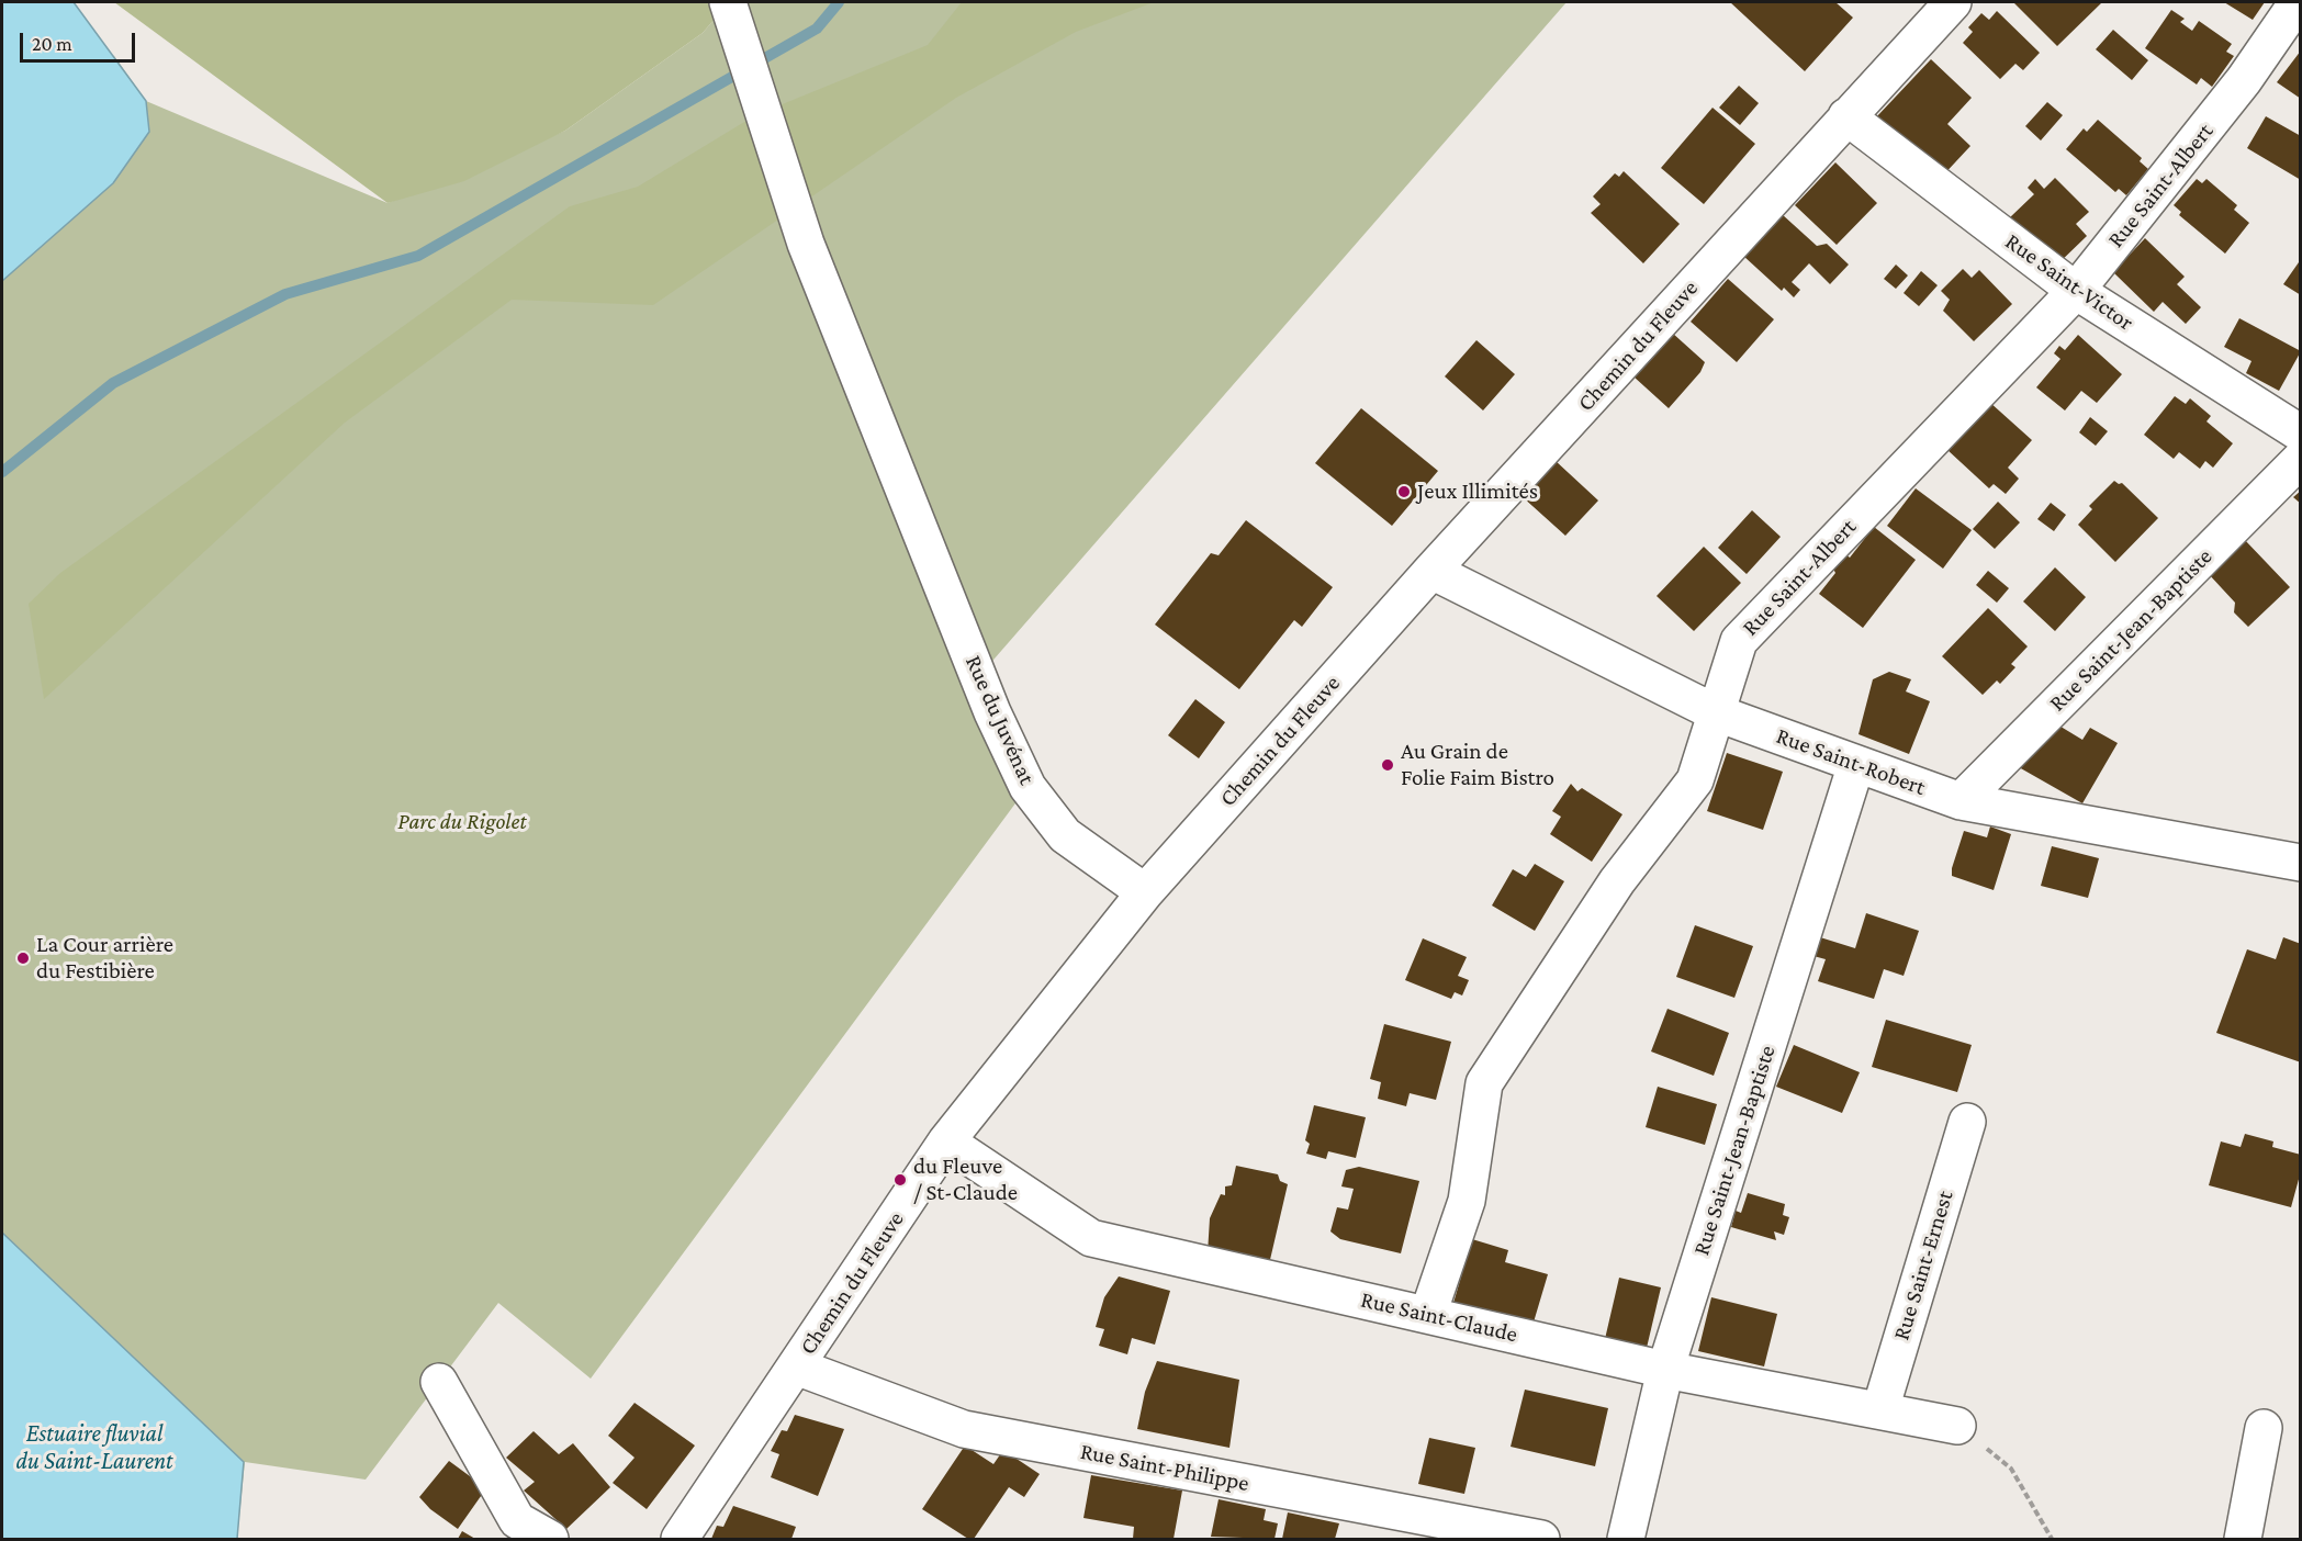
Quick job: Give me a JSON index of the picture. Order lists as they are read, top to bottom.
{
  "streets": {
    "street": [
      "Rue Saint-Albert",
      "Rue Saint-Victor",
      "Chemin du Fleuve",
      "Rue Saint-Jean-Baptiste",
      "Rue du Juvénat",
      "Rue Saint-Robert",
      "Rue Saint-Ernest",
      "Rue Saint-Claude",
      "Rue Saint-Philippe"
    ]
  },
  "crossings": [
    ["Rue Saint-Albert", "Rue Saint-Victor"],
    ["Rue Saint-Albert", "Rue Saint-Robert"],
    ["Rue Saint-Albert", "Rue Saint-Claude"],
    ["Rue Saint-Victor", "Chemin du Fleuve"],
    ["Chemin du Fleuve", "Rue du Juvénat"],
    ["Chemin du Fleuve", "Rue Saint-Robert"],
    ["Chemin du Fleuve", "Rue Saint-Claude"],
    ["Chemin du Fleuve", "Rue Saint-Philippe"],
    ["Rue Saint-Jean-Baptiste", "Rue Saint-Robert"],
    ["Rue Saint-Jean-Baptiste", "Rue Saint-Claude"],
    ["Rue Saint-Ernest", "Rue Saint-Claude"]
  ],
  "water": ["Estuaire fluvial du Saint-Laurent"],
  "parks": ["Parc du Rigolet"],
  "places": [
    "Jeux Illimités",
    "Au Grain de Folie Faim Bistro",
    "La Cour arrière du Festibière",
    "du Fleuve / St-Claude"
  ],
  "scale_bar": "20 m"
}
